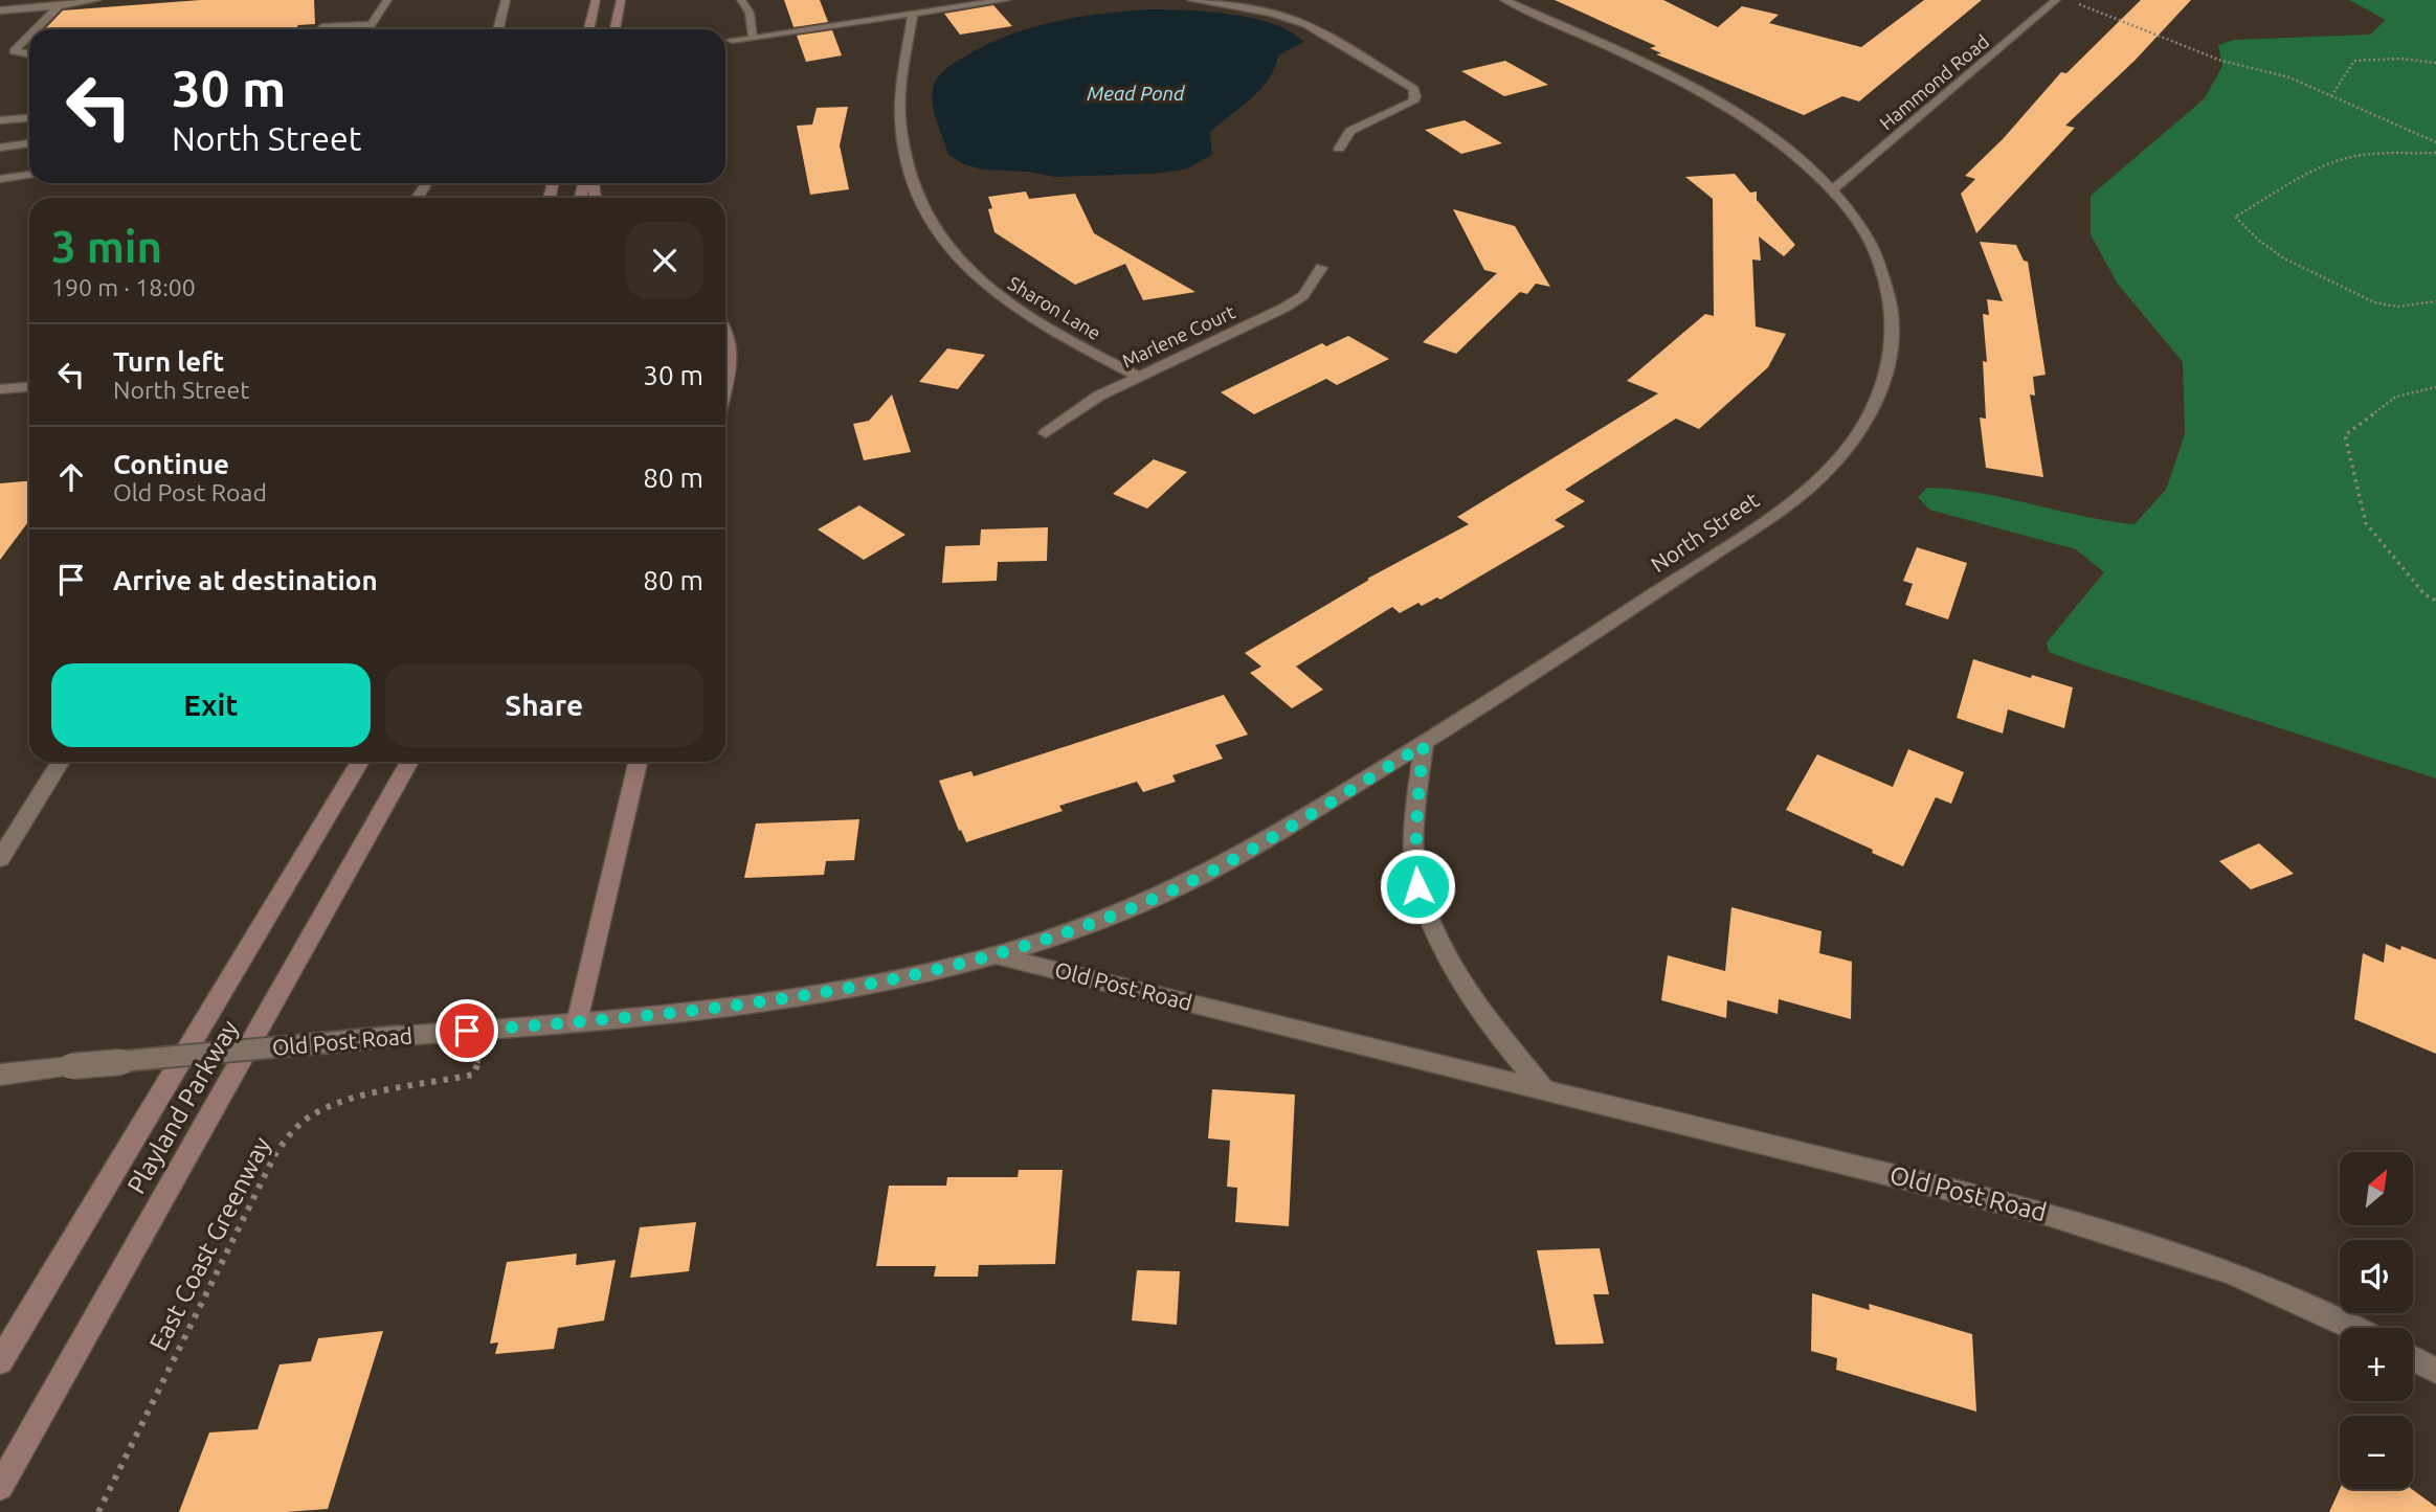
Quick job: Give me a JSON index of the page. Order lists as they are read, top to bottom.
{
  "streets": {
    "main road": ["Playland Parkway"],
    "street": [
      "Hammond Road",
      "Sharon Lane",
      "Marlene Court",
      "North Street",
      "Old Post Road"
    ],
    "path": ["East Coast Greenway"]
  },
  "crossings": [
    ["Hammond Road", "North Street"],
    ["Sharon Lane", "Marlene Court"],
    ["North Street", "Old Post Road"],
    ["Old Post Road", "East Coast Greenway"]
  ],
  "water": ["Mead Pond"],
  "north": "top right",
  "page": {
    "turn": ["30 m", "North Street"],
    "heading": ["3 min", "190 m · 18:00"],
    "list": [
      {
        "name": "Turn left",
        "note": "North Street",
        "value": "30 m"
      },
      {
        "name": "Continue",
        "note": "Old Post Road",
        "value": "80 m"
      },
      {
        "name": "Arrive at destination",
        "value": "80 m"
      }
    ],
    "buttons": ["Exit", "Share"],
    "map_buttons": ["+", "−"]
  }
}
